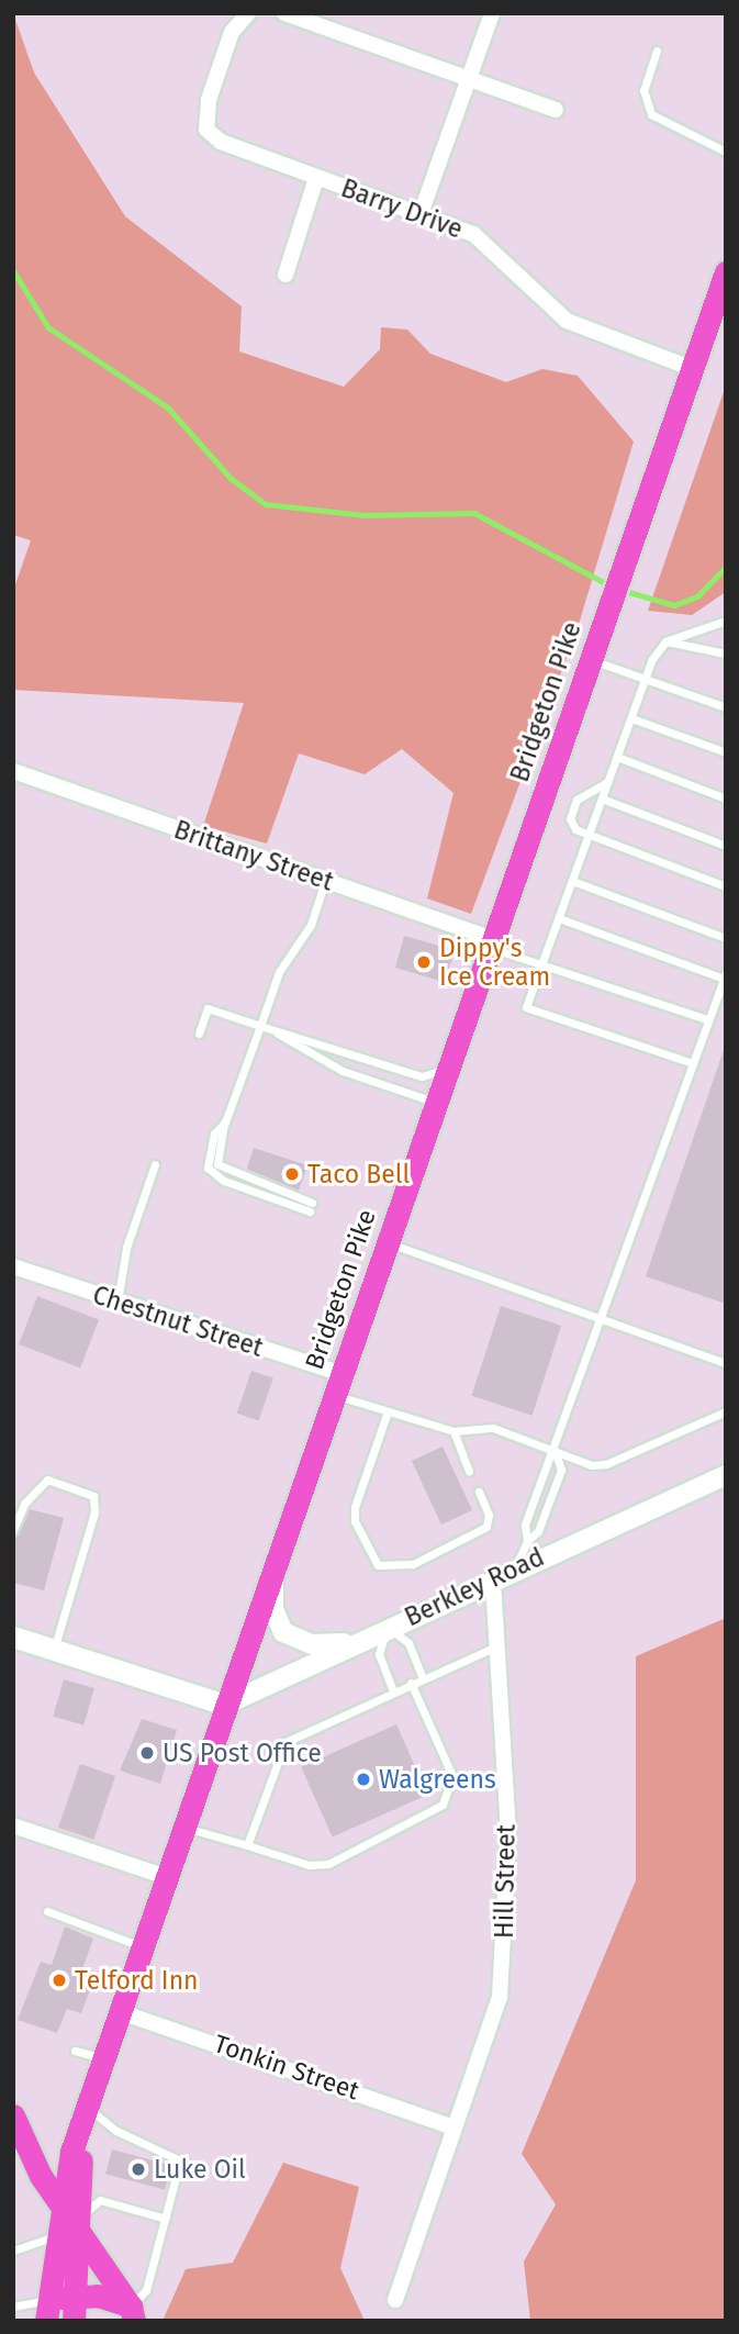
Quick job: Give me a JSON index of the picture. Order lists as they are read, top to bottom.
{
  "streets": {
    "main road": ["Bridgeton Pike"],
    "street": [
      "Barry Drive",
      "Brittany Street",
      "Chestnut Street",
      "Berkley Road",
      "Hill Street",
      "Tonkin Street"
    ]
  },
  "crossings": [
    ["Barry Drive", "Bridgeton Pike"],
    ["Bridgeton Pike", "Brittany Street"],
    ["Bridgeton Pike", "Chestnut Street"],
    ["Bridgeton Pike", "Berkley Road"],
    ["Bridgeton Pike", "Tonkin Street"],
    ["Berkley Road", "Hill Street"],
    ["Hill Street", "Tonkin Street"]
  ],
  "places": [
    "Dippy's Ice Cream",
    "Taco Bell",
    "US Post Office",
    "Walgreens",
    "Telford Inn",
    "Luke Oil"
  ]
}
